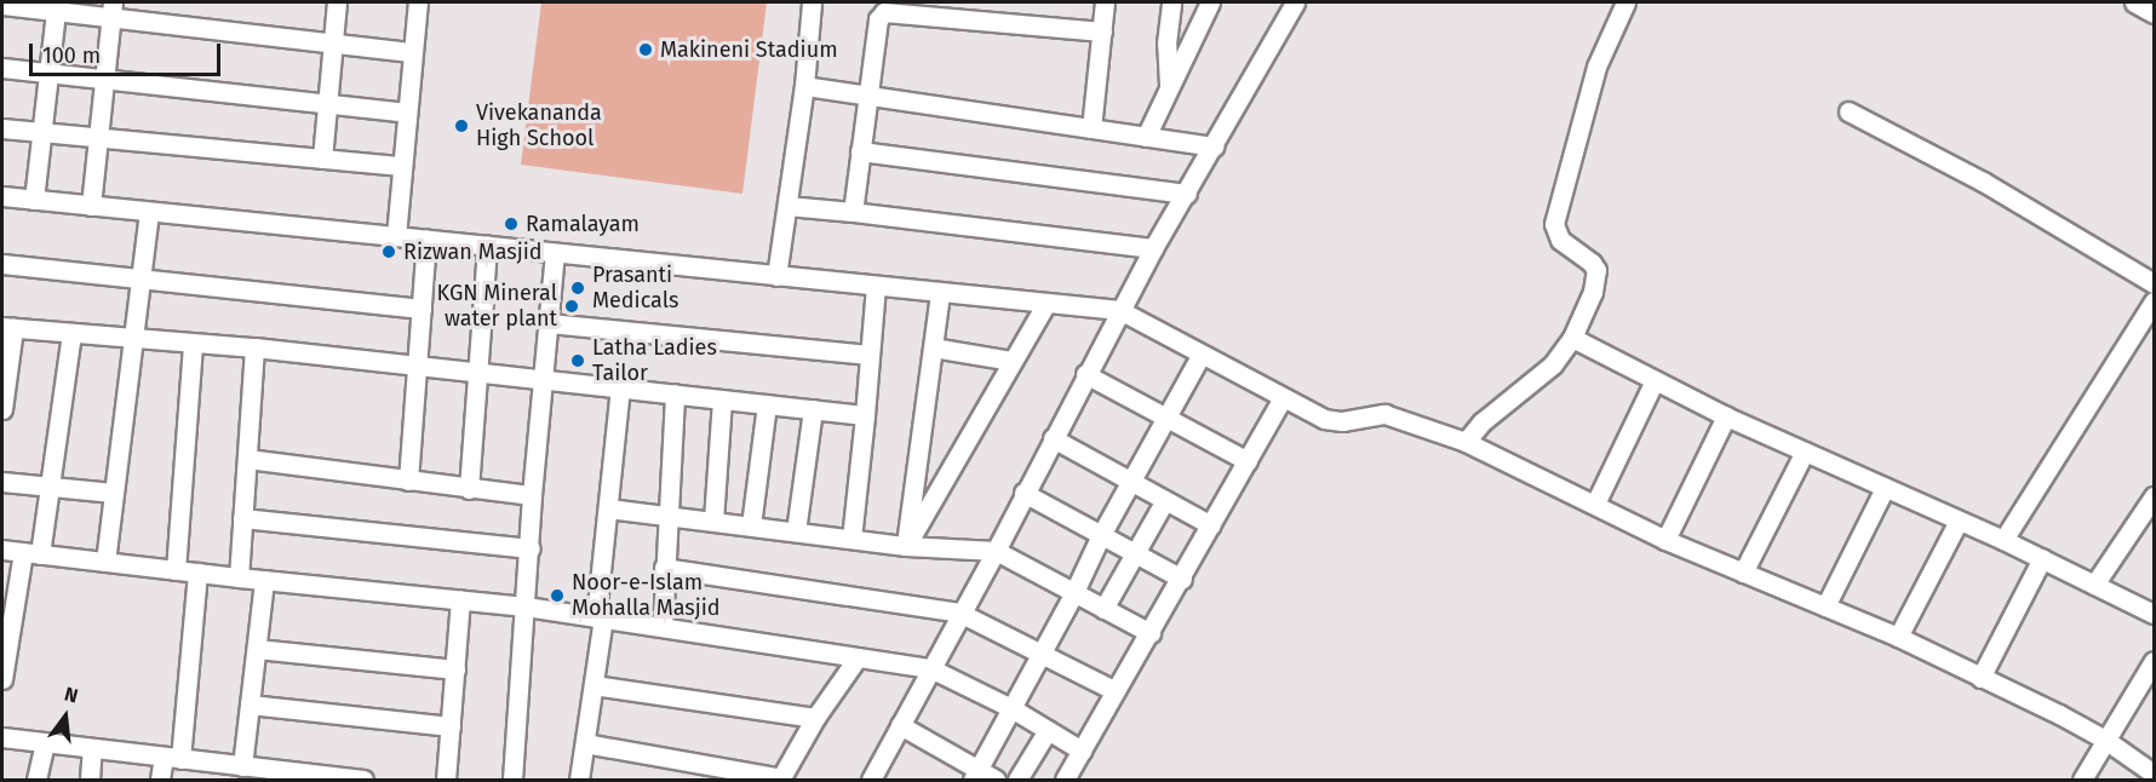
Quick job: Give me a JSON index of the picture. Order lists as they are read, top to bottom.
{
  "places": [
    "Makineni Stadium",
    "Vivekananda High School",
    "Ramalayam",
    "Rizwan Masjid",
    "Prasanti Medicals",
    "KGN Mineral water plant",
    "Latha Ladies Tailor",
    "Noor-e-Islam Mohalla Masjid"
  ],
  "scale_bar": "100 m",
  "north": "top"
}
